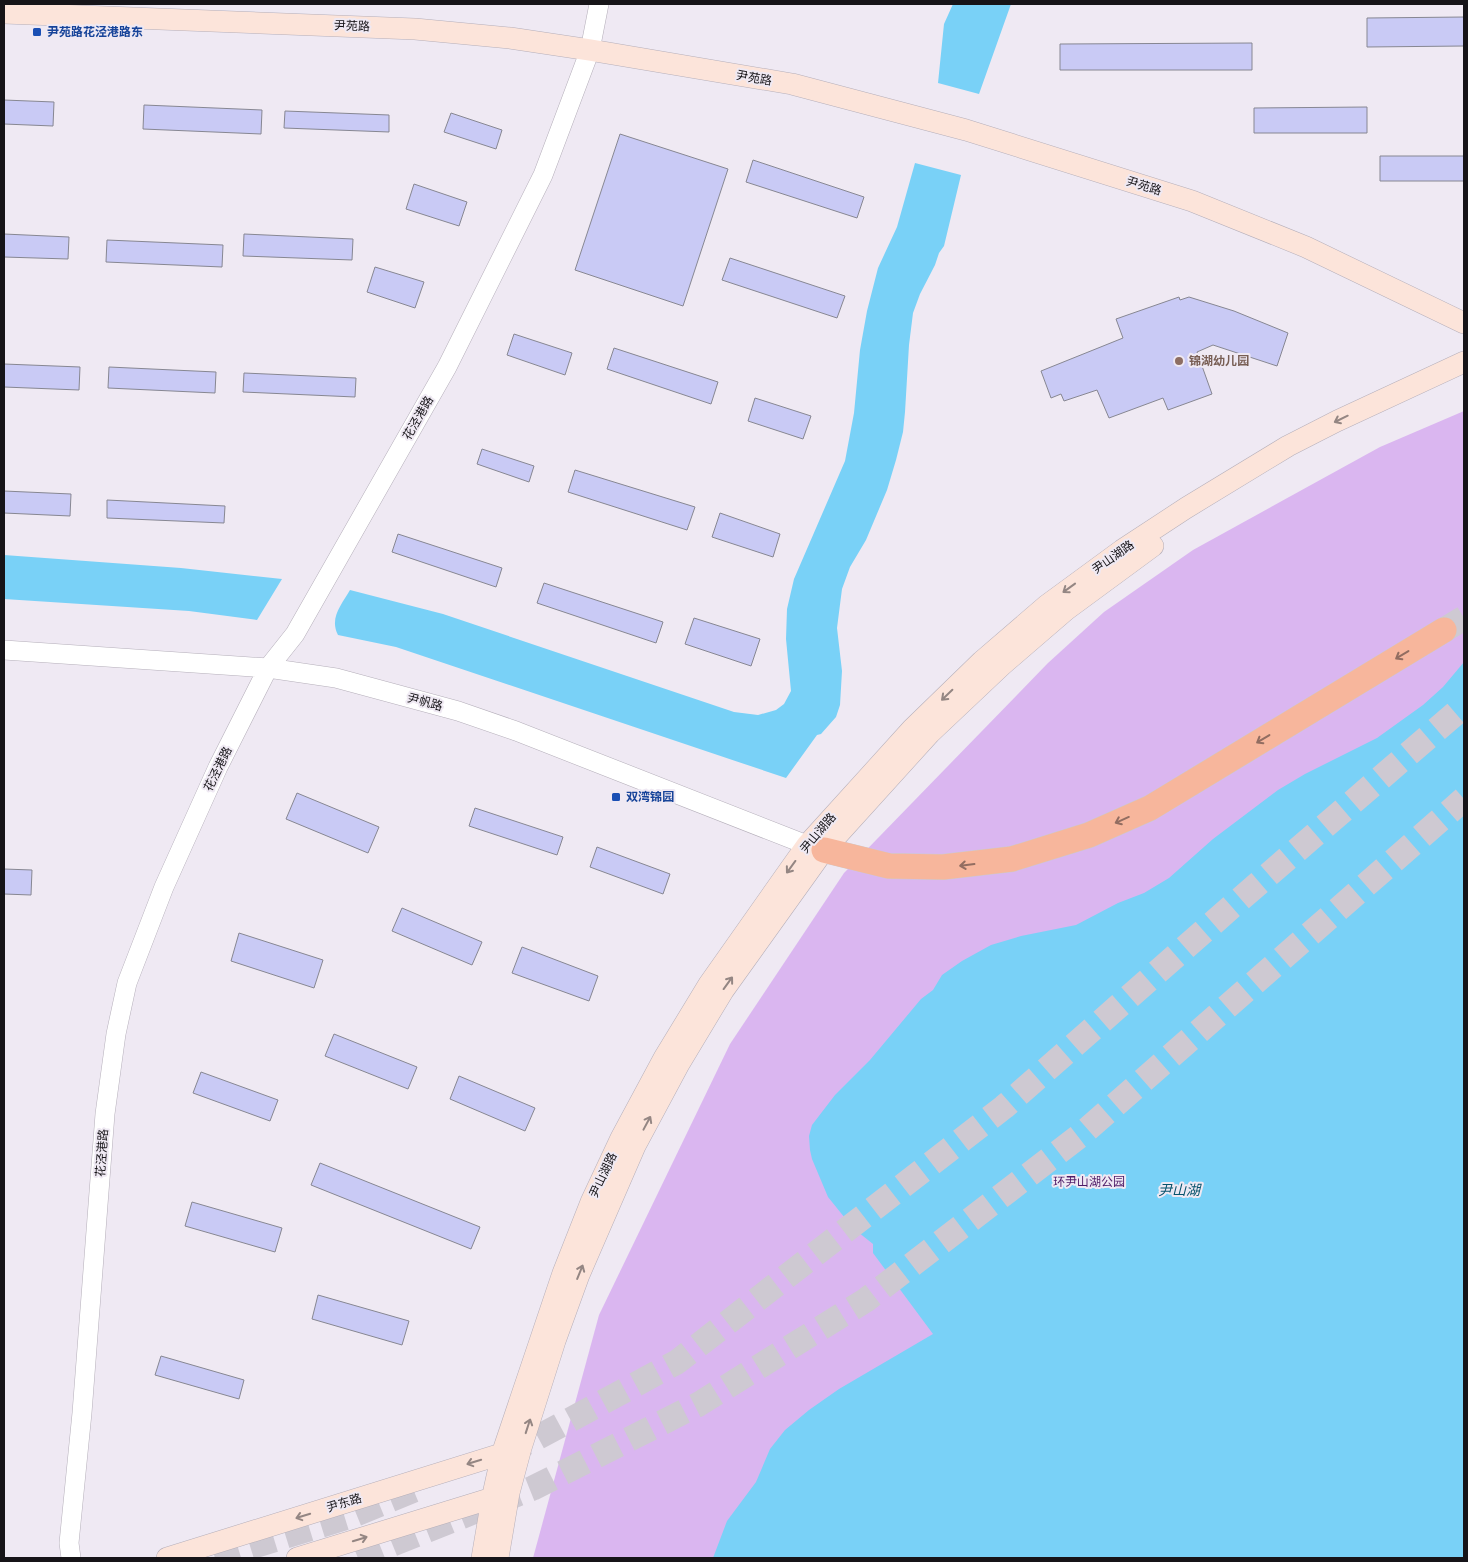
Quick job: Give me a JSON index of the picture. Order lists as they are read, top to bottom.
{
  "streets": {
    "main road": ["尹苑路", "尹山湖路", "尹东路"],
    "street": ["花泾港路", "尹帆路"]
  },
  "crossings": [
    ["尹苑路", "花泾港路"],
    ["花泾港路", "尹帆路"],
    ["尹山湖路", "尹帆路"],
    ["尹山湖路", "尹东路"]
  ],
  "water": ["尹山湖"],
  "parks": ["环尹山湖公园"],
  "places": {
    "transit": ["尹苑路花泾港路东", "双湾锦园"],
    "other": ["锦湖幼儿园"]
  }
}
